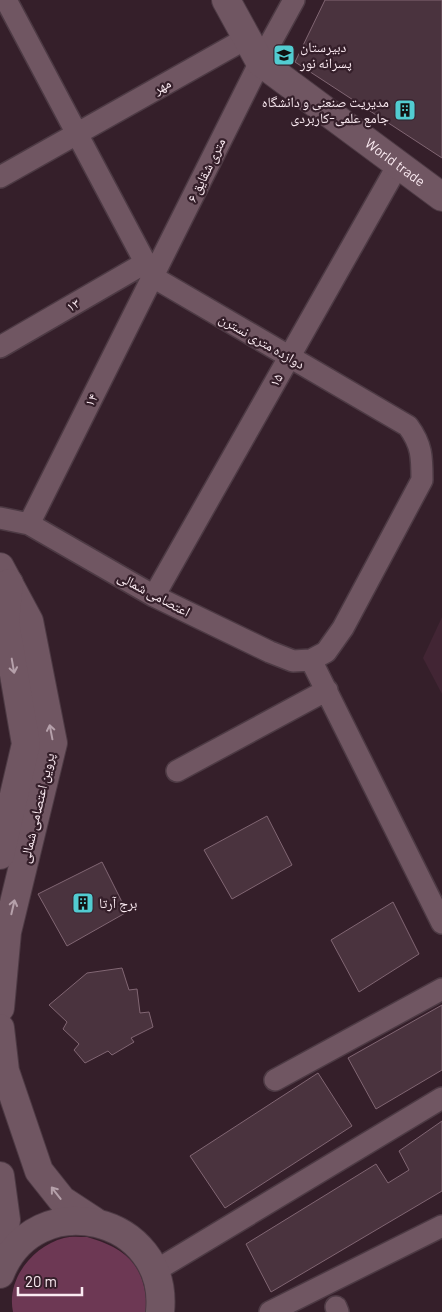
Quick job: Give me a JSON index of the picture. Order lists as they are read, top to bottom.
{
  "streets": {
    "main road": ["World trade", "پروین اعتصامی شمالی"],
    "street": [
      "مهر",
      "۶ متری شقایق",
      "۱۳",
      "دوازده متری نسترن",
      "۱۵",
      "۱۴",
      "اعتصامی شمالی"
    ]
  },
  "crossings": [
    ["مهر", "World trade"],
    ["World trade", "۶ متری شقایق"],
    ["World trade", "۱۵"],
    ["۶ متری شقایق", "۱۳"],
    ["۶ متری شقایق", "دوازده متری نسترن"],
    ["۶ متری شقایق", "۱۴"],
    ["۱۳", "دوازده متری نسترن"],
    ["۱۳", "۱۴"],
    ["دوازده متری نسترن", "۱۵"],
    ["دوازده متری نسترن", "۱۴"],
    ["دوازده متری نسترن", "اعتصامی شمالی"],
    ["۱۵", "اعتصامی شمالی"],
    ["۱۴", "اعتصامی شمالی"]
  ],
  "places": {
    "school or university": ["دبیرستان پسرانه نور"],
    "building": ["مدیریت صنعنی و دانشگاه جامع علمی-کاربردی", "برج آرتا"]
  },
  "scale_bar": "20 m"
}
